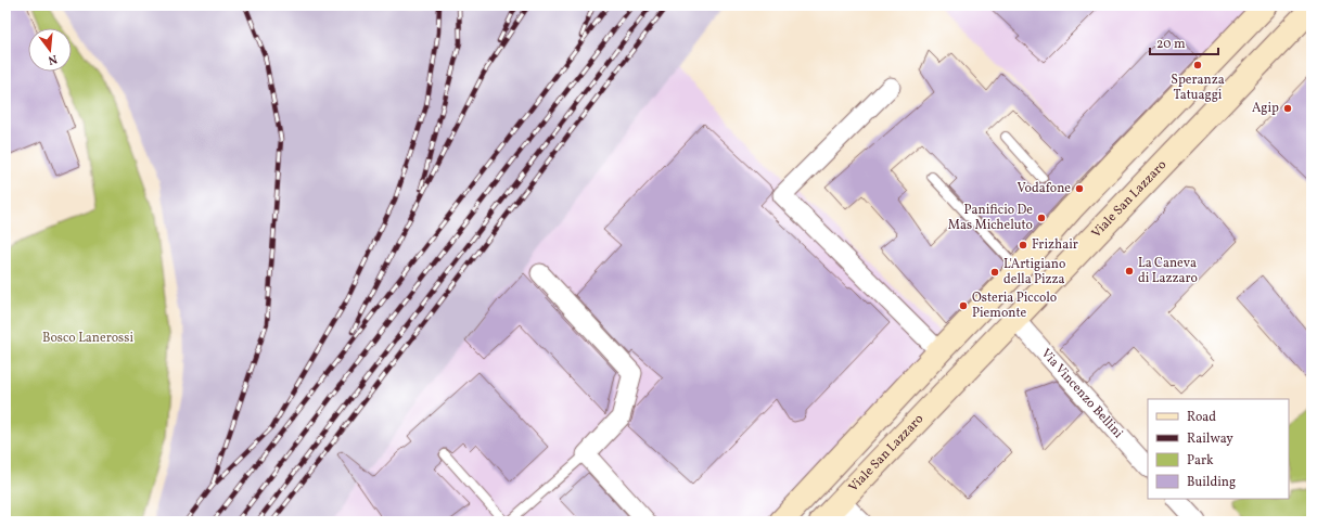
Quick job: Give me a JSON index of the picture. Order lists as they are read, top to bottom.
{
  "streets": {
    "main road": ["Viale San Lazzaro"],
    "street": ["Via Vincenzo Bellini"]
  },
  "crossings": [
    ["Viale San Lazzaro", "Via Vincenzo Bellini"]
  ],
  "parks": ["Bosco Lanerossi"],
  "places": [
    "Speranza Tatuaggi",
    "Agip",
    "Vodafone",
    "Panificio De Mas Micheluto",
    "Frizhair",
    "La Caneva di Lazzaro",
    "L'Artigiano della Pizza",
    "Osteria Piccolo Piemonte"
  ],
  "legend": [
    "Road",
    "Railway",
    "Park",
    "Building"
  ],
  "scale_bar": "20 m",
  "north": "bottom"
}
